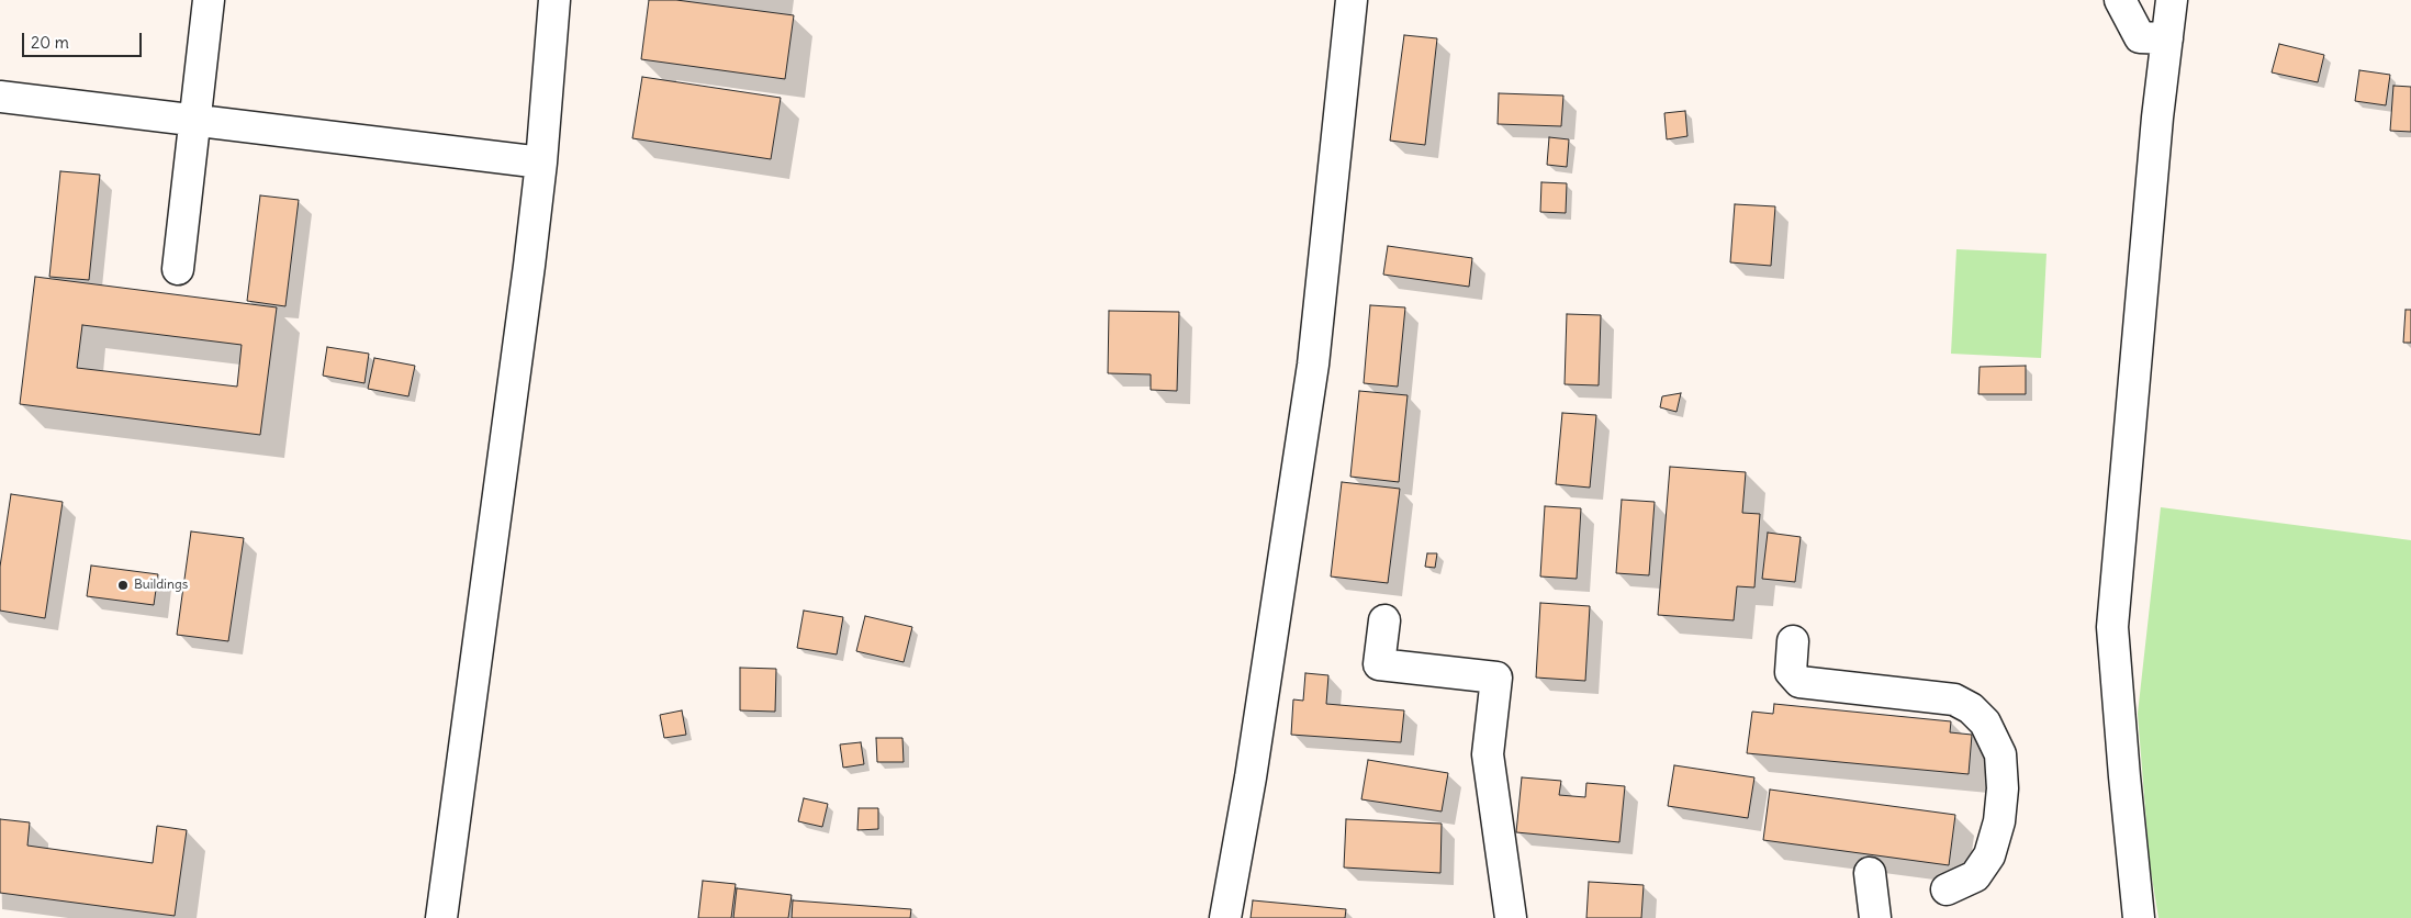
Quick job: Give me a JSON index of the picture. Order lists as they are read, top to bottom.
{
  "places": ["Buildings"],
  "scale_bar": "20 m"
}
